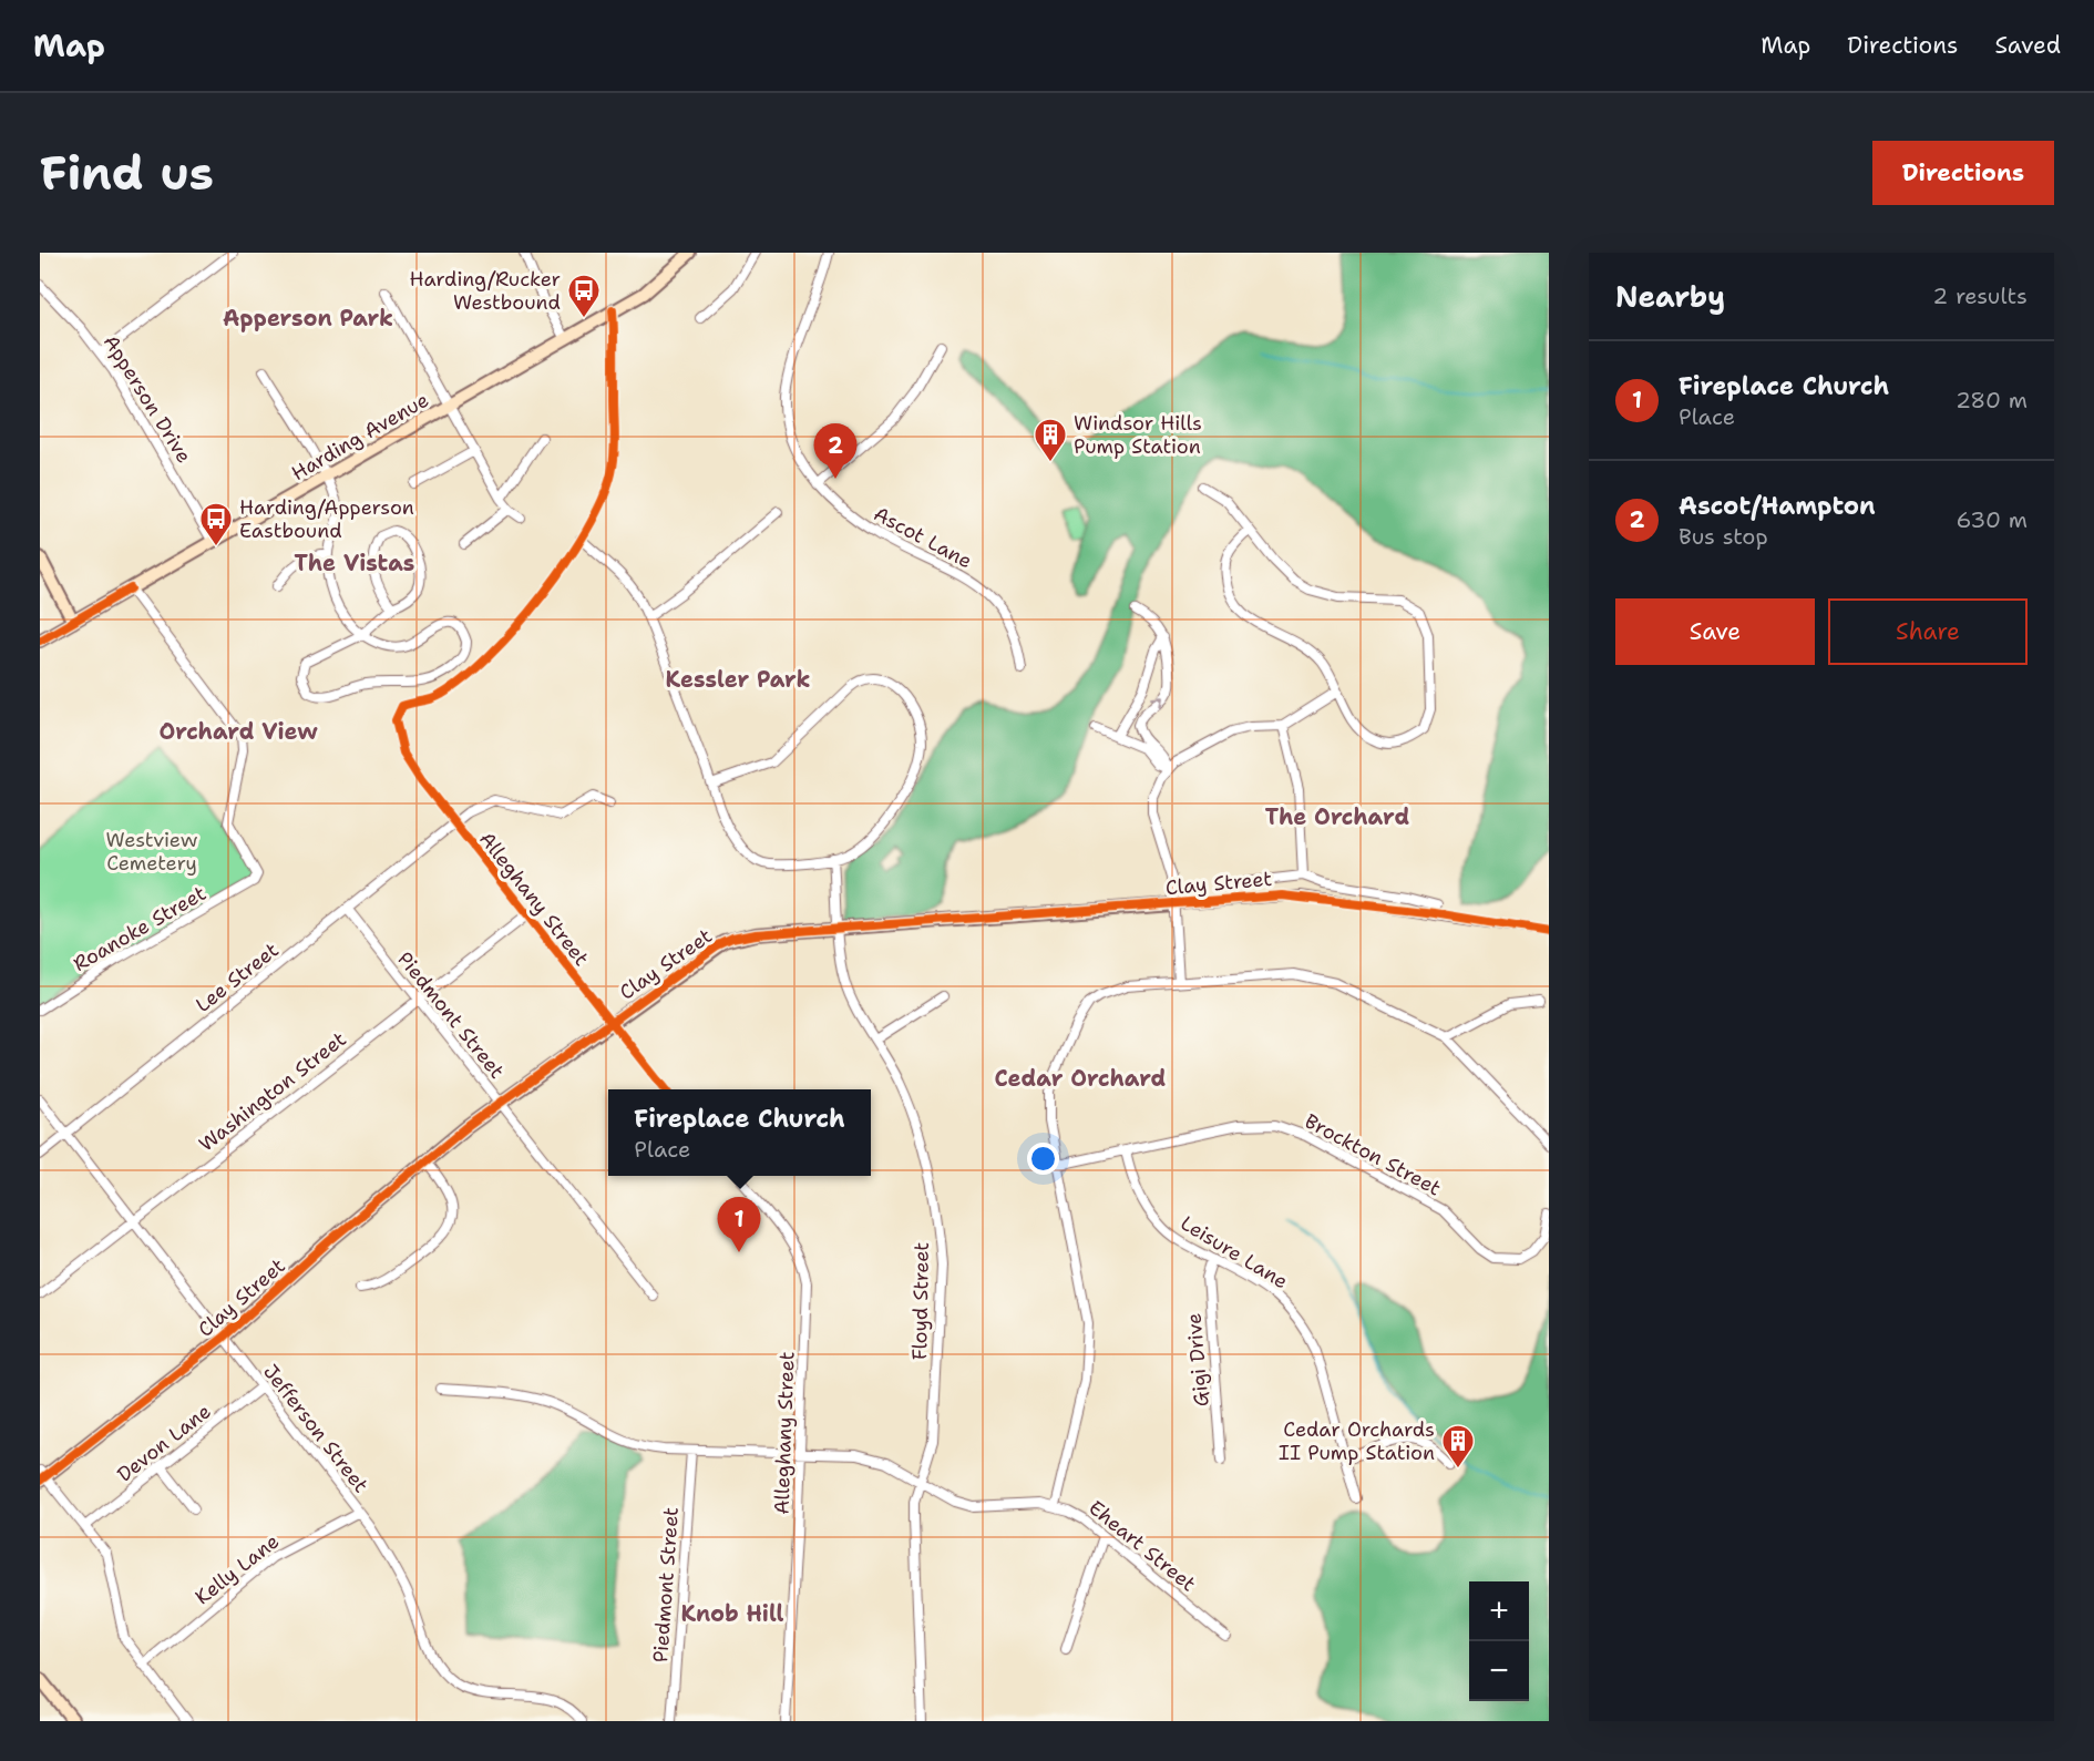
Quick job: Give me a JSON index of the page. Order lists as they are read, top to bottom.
{
  "streets": {
    "street": [
      "Apperson Drive",
      "Harding Avenue",
      "Ascot Lane",
      "Clay Street",
      "Alleghany Street",
      "Roanoke Street",
      "Lee Street",
      "Piedmont Street",
      "Washington Street",
      "Brockton Street",
      "Leisure Lane",
      "Floyd Street",
      "Gigi Drive",
      "Jefferson Street",
      "Devon Lane",
      "Eheart Street",
      "Kelly Lane"
    ]
  },
  "crossings": [
    ["Apperson Drive", "Harding Avenue"],
    ["Harding Avenue", "Roanoke Street"],
    ["Clay Street", "Alleghany Street"],
    ["Clay Street", "Piedmont Street"],
    ["Clay Street", "Floyd Street"],
    ["Clay Street", "Jefferson Street"],
    ["Alleghany Street", "Lee Street"],
    ["Alleghany Street", "Washington Street"],
    ["Alleghany Street", "Eheart Street"],
    ["Lee Street", "Piedmont Street"],
    ["Lee Street", "Jefferson Street"],
    ["Piedmont Street", "Washington Street"],
    ["Piedmont Street", "Eheart Street"],
    ["Washington Street", "Jefferson Street"],
    ["Brockton Street", "Leisure Lane"],
    ["Leisure Lane", "Gigi Drive"],
    ["Floyd Street", "Eheart Street"],
    ["Jefferson Street", "Devon Lane"],
    ["Jefferson Street", "Kelly Lane"]
  ],
  "districts": [
    "Apperson Park",
    "The Vistas",
    "Kessler Park",
    "Orchard View",
    "The Orchard",
    "Cedar Orchard",
    "Knob Hill"
  ],
  "parks": ["Westview Cemetery"],
  "places": {
    "bus stop": ["Harding/Rucker Westbound", "Harding/Apperson Eastbound"],
    "building": ["Windsor Hills Pump Station", "Cedar Orchards II Pump Station"]
  },
  "page": {
    "header": "Map",
    "nav": ["Map", "Directions", "Saved"],
    "buttons": [
      "Directions",
      ["Save", "Share"]
    ],
    "title": "Find us",
    "heading": ["Nearby", "2 results"],
    "list": [
      {
        "mark": "1",
        "name": "Fireplace Church",
        "note": "Place",
        "value": "280 m"
      },
      {
        "mark": "2",
        "name": "Ascot/Hampton",
        "note": "Bus stop",
        "value": "630 m"
      }
    ],
    "pins": ["2", "1"],
    "popup": ["Fireplace Church", "Place"],
    "map_buttons": ["+", "−"]
  }
}
